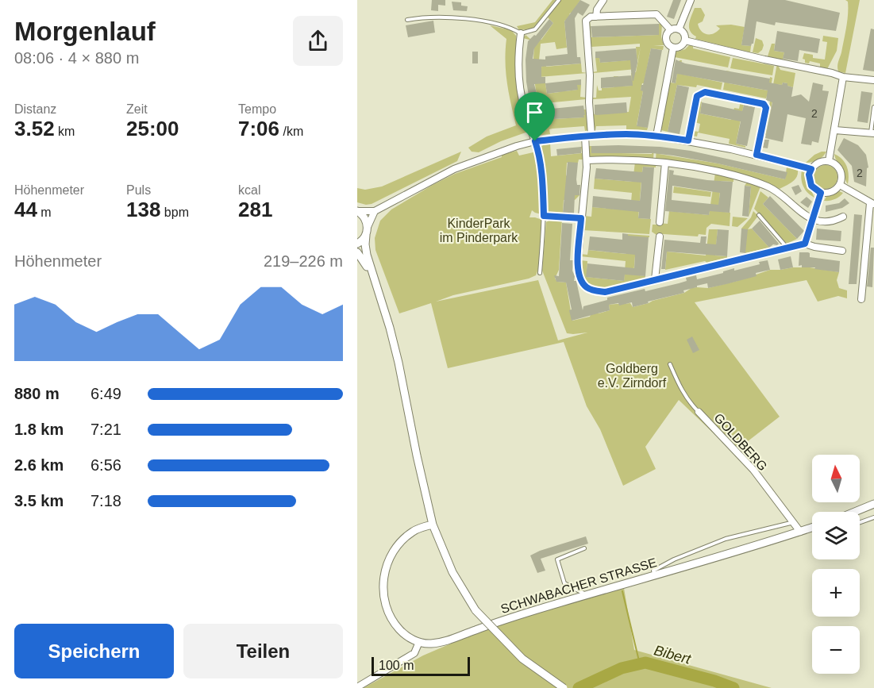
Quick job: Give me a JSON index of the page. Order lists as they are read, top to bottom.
{
  "streets": {
    "street": ["GOLDBERG", "SCHWABACHER STRASSE"]
  },
  "crossings": [
    ["GOLDBERG", "SCHWABACHER STRASSE"]
  ],
  "water": ["Bibert"],
  "parks": ["KinderPark im Pinderpark", "Goldberg e.V. Zirndorf"],
  "house_numbers": ["2", "2"],
  "scale_bar": "100 m",
  "north": "top",
  "page": {
    "heading": ["Morgenlauf", "08:06 · 4 × 880 m"],
    "stats": [
      ["Distanz", "3.52 km"],
      ["Zeit", "25:00"],
      ["Tempo", "7:06 /km"],
      ["Höhenmeter", "44 m"],
      ["Puls", "138 bpm"],
      ["kcal", "281"]
    ],
    "chart": ["Höhenmeter", "219–226 m"],
    "list": [
      {
        "name": "880 m",
        "note": "6:49"
      },
      {
        "name": "1.8 km",
        "note": "7:21"
      },
      {
        "name": "2.6 km",
        "note": "6:56"
      },
      {
        "name": "3.5 km",
        "note": "7:18"
      }
    ],
    "map_buttons": ["+", "−"],
    "buttons": ["Speichern", "Teilen"],
    "scale": "100 m"
  }
}
